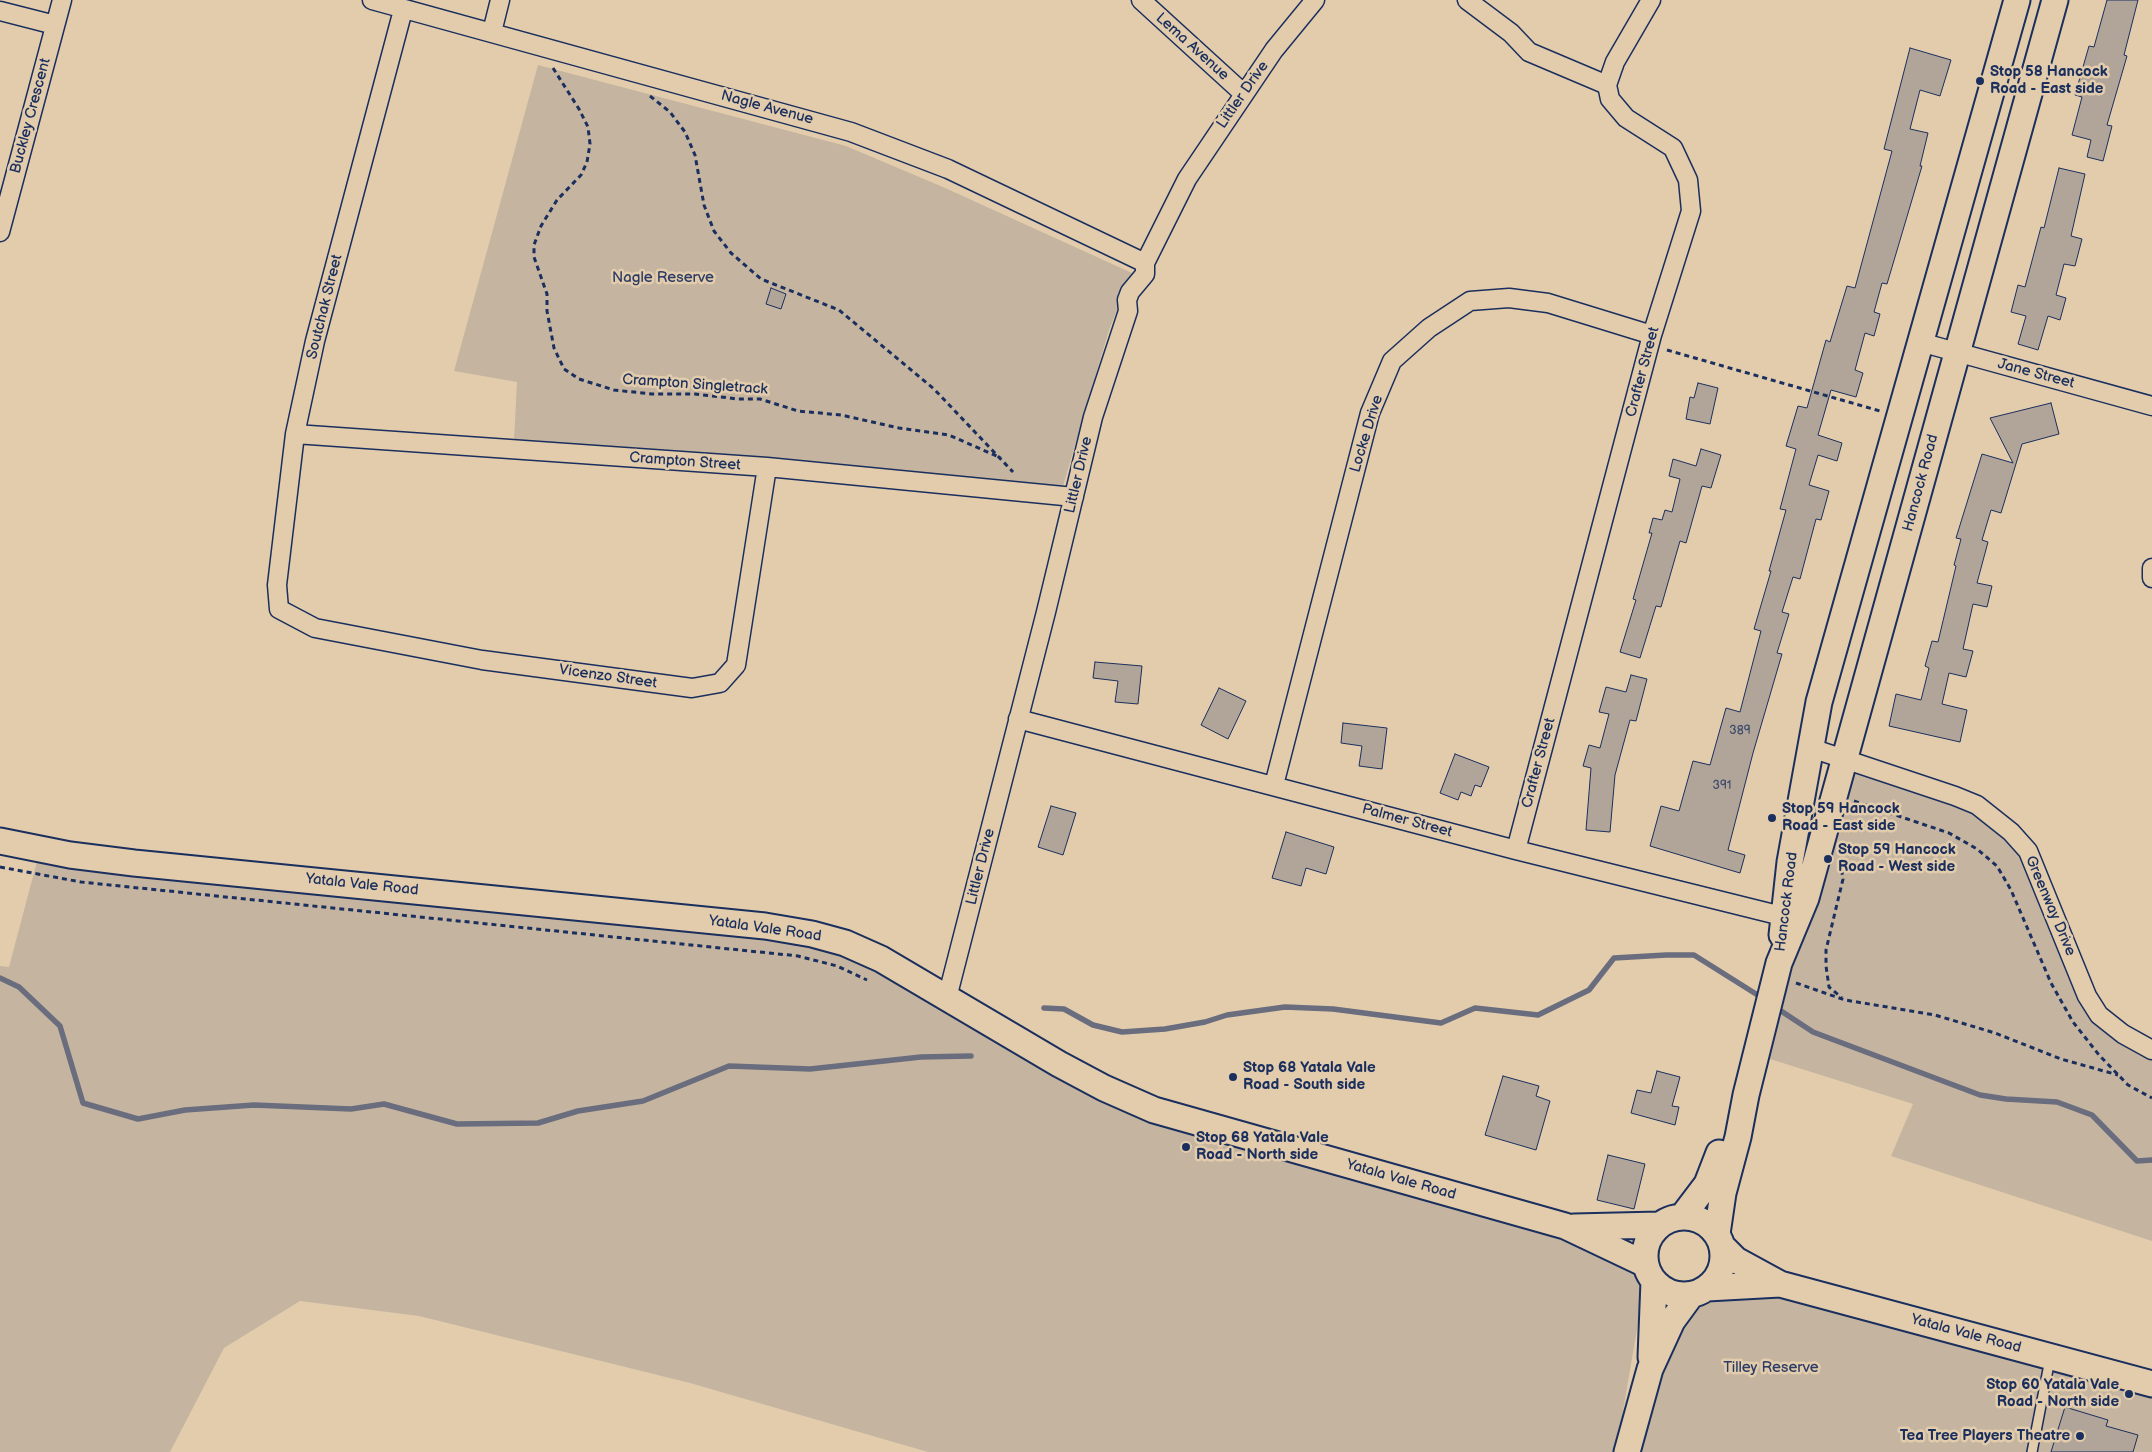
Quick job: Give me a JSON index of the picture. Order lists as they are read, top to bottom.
{
  "streets": {
    "main road": ["Hancock Road", "Yatala Vale Road"],
    "street": [
      "Lema Avenue",
      "Littler Drive",
      "Nagle Avenue",
      "Buckley Crescent",
      "Soutchak Street",
      "Crafter Street",
      "Jane Street",
      "Locke Drive",
      "Crampton Street",
      "Vicenzo Street",
      "Palmer Street",
      "Greenway Drive"
    ],
    "path": ["Crampton Singletrack"]
  },
  "crossings": [
    ["Lema Avenue", "Littler Drive"],
    ["Littler Drive", "Nagle Avenue"],
    ["Littler Drive", "Crampton Street"],
    ["Littler Drive", "Palmer Street"],
    ["Littler Drive", "Yatala Vale Road"],
    ["Nagle Avenue", "Soutchak Street"],
    ["Nagle Avenue", "Crampton Singletrack"],
    ["Soutchak Street", "Crampton Street"],
    ["Soutchak Street", "Vicenzo Street"],
    ["Crafter Street", "Locke Drive"],
    ["Crafter Street", "Palmer Street"],
    ["Jane Street", "Hancock Road"],
    ["Locke Drive", "Palmer Street"],
    ["Crampton Street", "Vicenzo Street"],
    ["Hancock Road", "Palmer Street"],
    ["Hancock Road", "Yatala Vale Road"],
    ["Hancock Road", "Greenway Drive"]
  ],
  "parks": ["Nagle Reserve", "Tilley Reserve"],
  "places": [
    "Stop 58 Hancock Road - East side",
    "Stop 59 Hancock Road - East side",
    "Stop 59 Hancock Road - West side",
    "Stop 68 Yatala Vale Road - South side",
    "Stop 68 Yatala Vale Road - North side",
    "Stop 60 Yatala Vale Road - North side",
    "Tea Tree Players Theatre"
  ],
  "house_numbers": ["389", "391"]
}
